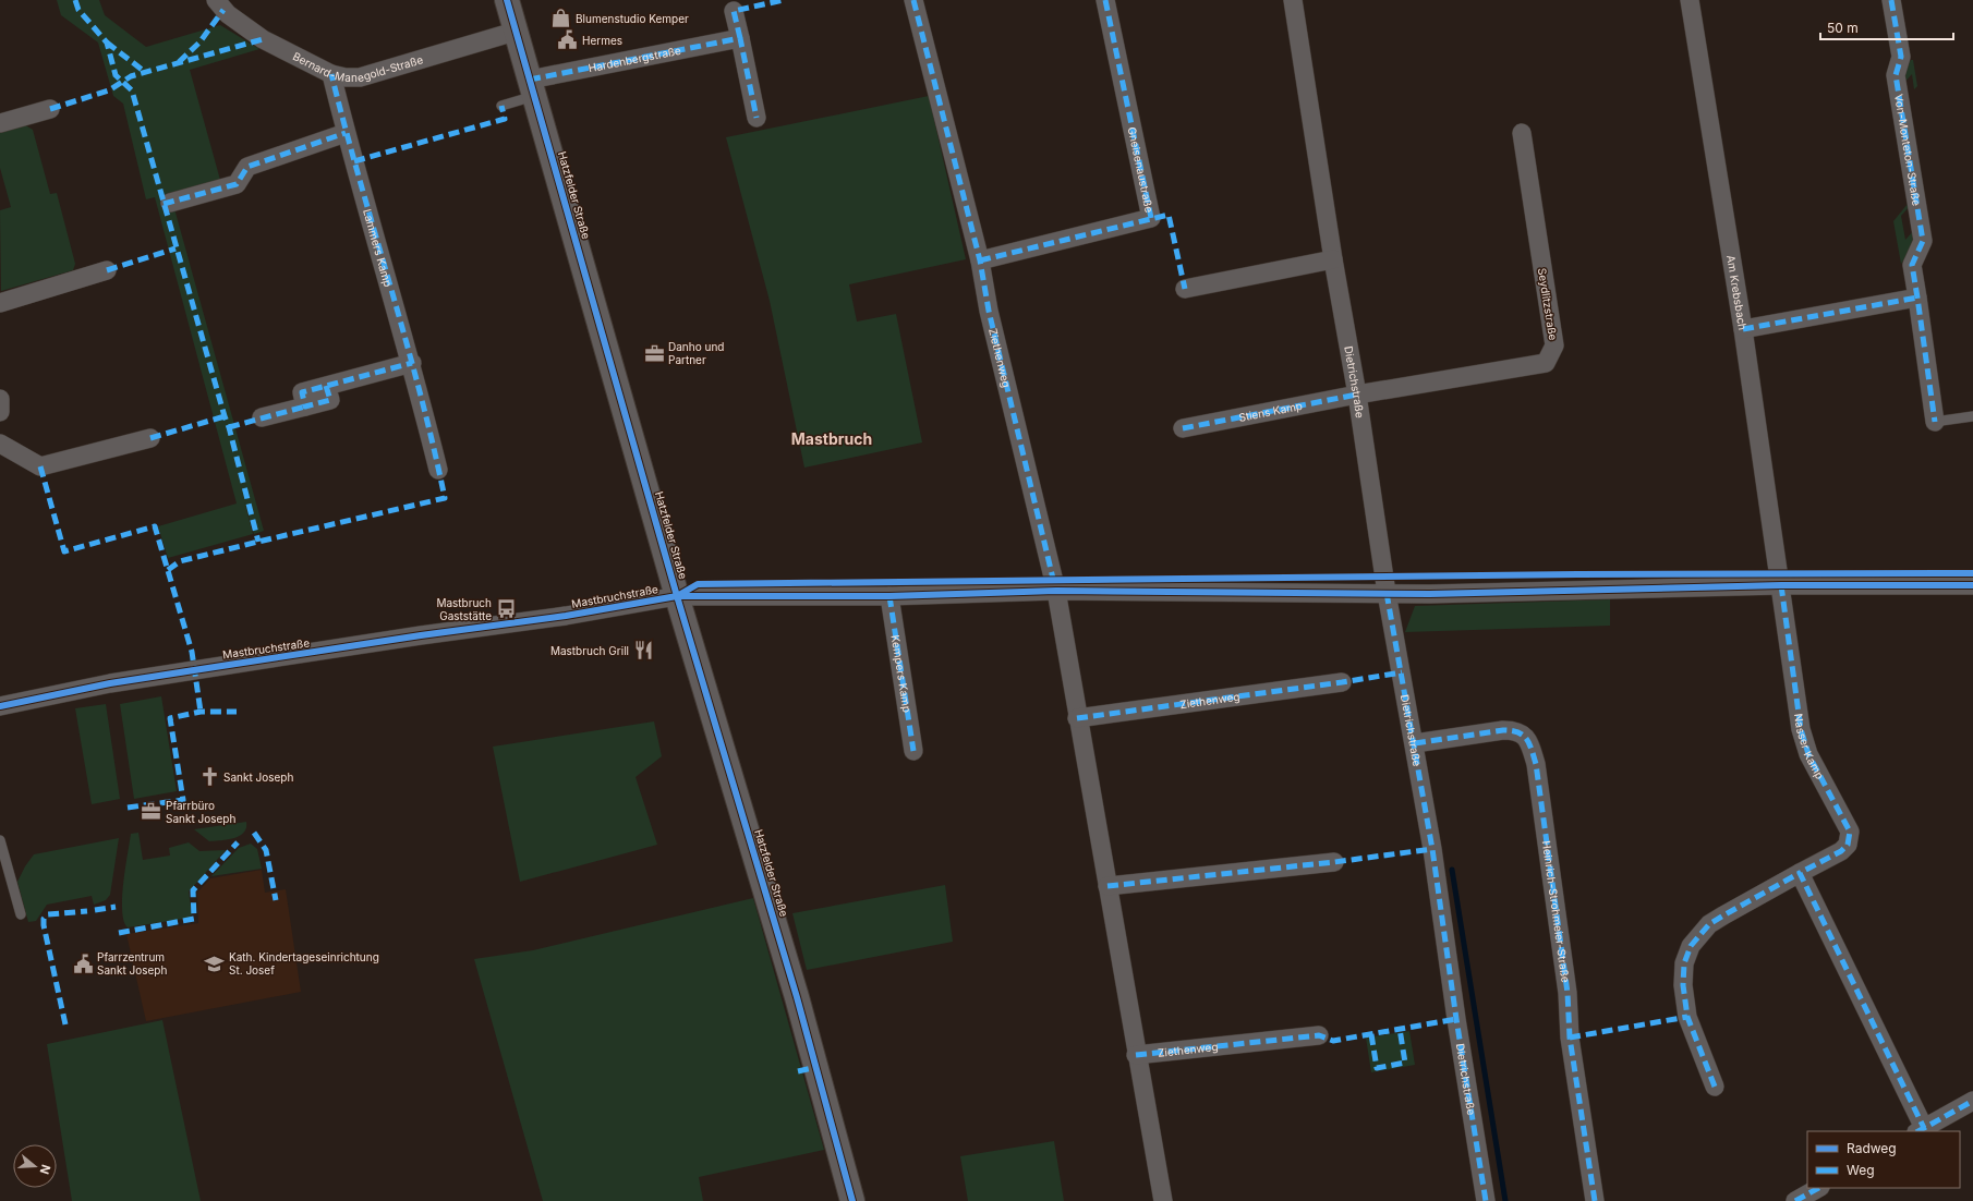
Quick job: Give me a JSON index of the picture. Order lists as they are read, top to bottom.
{
  "streets": {
    "street": [
      "Bernard-Manegold-Straße",
      "Hardenbergstraße",
      "Von-Monteton-Straße",
      "Gneisenaustraße",
      "Hatzfelder Straße",
      "Lammers Kamp",
      "Am Krebsbach",
      "Seydlitzstraße",
      "Ziethenweg",
      "Dietrichstraße",
      "Stiens Kamp",
      "Mastbruchstraße",
      "Kempers Kamp",
      "Nasser Kamp",
      "Heinrich-Strohmeier-Straße"
    ]
  },
  "crossings": [
    ["Bernard-Manegold-Straße", "Hatzfelder Straße"],
    ["Bernard-Manegold-Straße", "Lammers Kamp"],
    ["Hardenbergstraße", "Hatzfelder Straße"],
    ["Gneisenaustraße", "Ziethenweg"],
    ["Hatzfelder Straße", "Mastbruchstraße"],
    ["Am Krebsbach", "Mastbruchstraße"],
    ["Am Krebsbach", "Nasser Kamp"],
    ["Seydlitzstraße", "Dietrichstraße"],
    ["Seydlitzstraße", "Stiens Kamp"],
    ["Ziethenweg", "Mastbruchstraße"],
    ["Dietrichstraße", "Stiens Kamp"],
    ["Dietrichstraße", "Mastbruchstraße"],
    ["Dietrichstraße", "Heinrich-Strohmeier-Straße"],
    ["Mastbruchstraße", "Kempers Kamp"],
    ["Mastbruchstraße", "Nasser Kamp"]
  ],
  "districts": ["Mastbruch"],
  "places": {
    "shop": ["Blumenstudio Kemper"],
    "public building": ["Hermes", "Pfarrzentrum Sankt Joseph"],
    "office": ["Danho und Partner", "Pfarrbüro Sankt Joseph"],
    "bus stop": ["Mastbruch Gaststätte"],
    "restaurant": ["Mastbruch Grill"],
    "church": ["Sankt Joseph"],
    "school or university": ["Kath. Kindertageseinrichtung St. Josef"]
  },
  "legend": ["Radweg", "Weg"],
  "scale_bar": "50 m",
  "north": "right"
}
